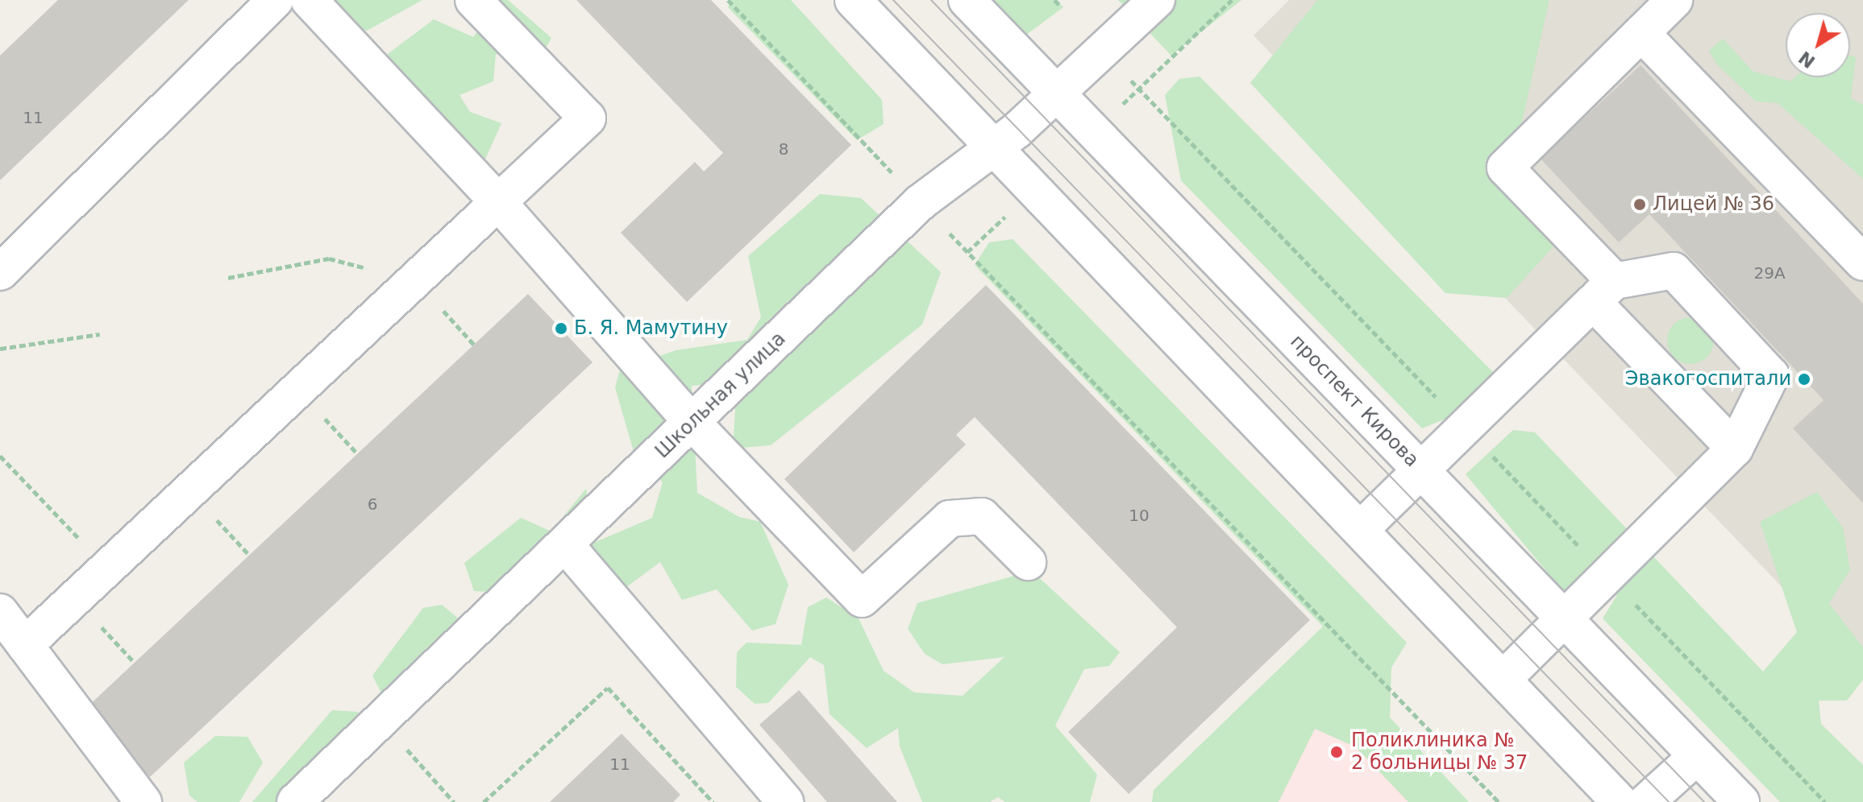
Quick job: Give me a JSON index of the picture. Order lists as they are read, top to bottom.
{
  "streets": {
    "street": ["Школьная улица", "проспект Кирова"]
  },
  "crossings": [
    ["Школьная улица", "проспект Кирова"]
  ],
  "places": [
    "Лицей № 36",
    "Б. Я. Мамутину",
    "Эвакогоспитали",
    "Поликлиника № 2 больницы № 37"
  ],
  "house_numbers": [
    "11",
    "8",
    "29А",
    "6",
    "10",
    "11"
  ],
  "north": "bottom left"
}
